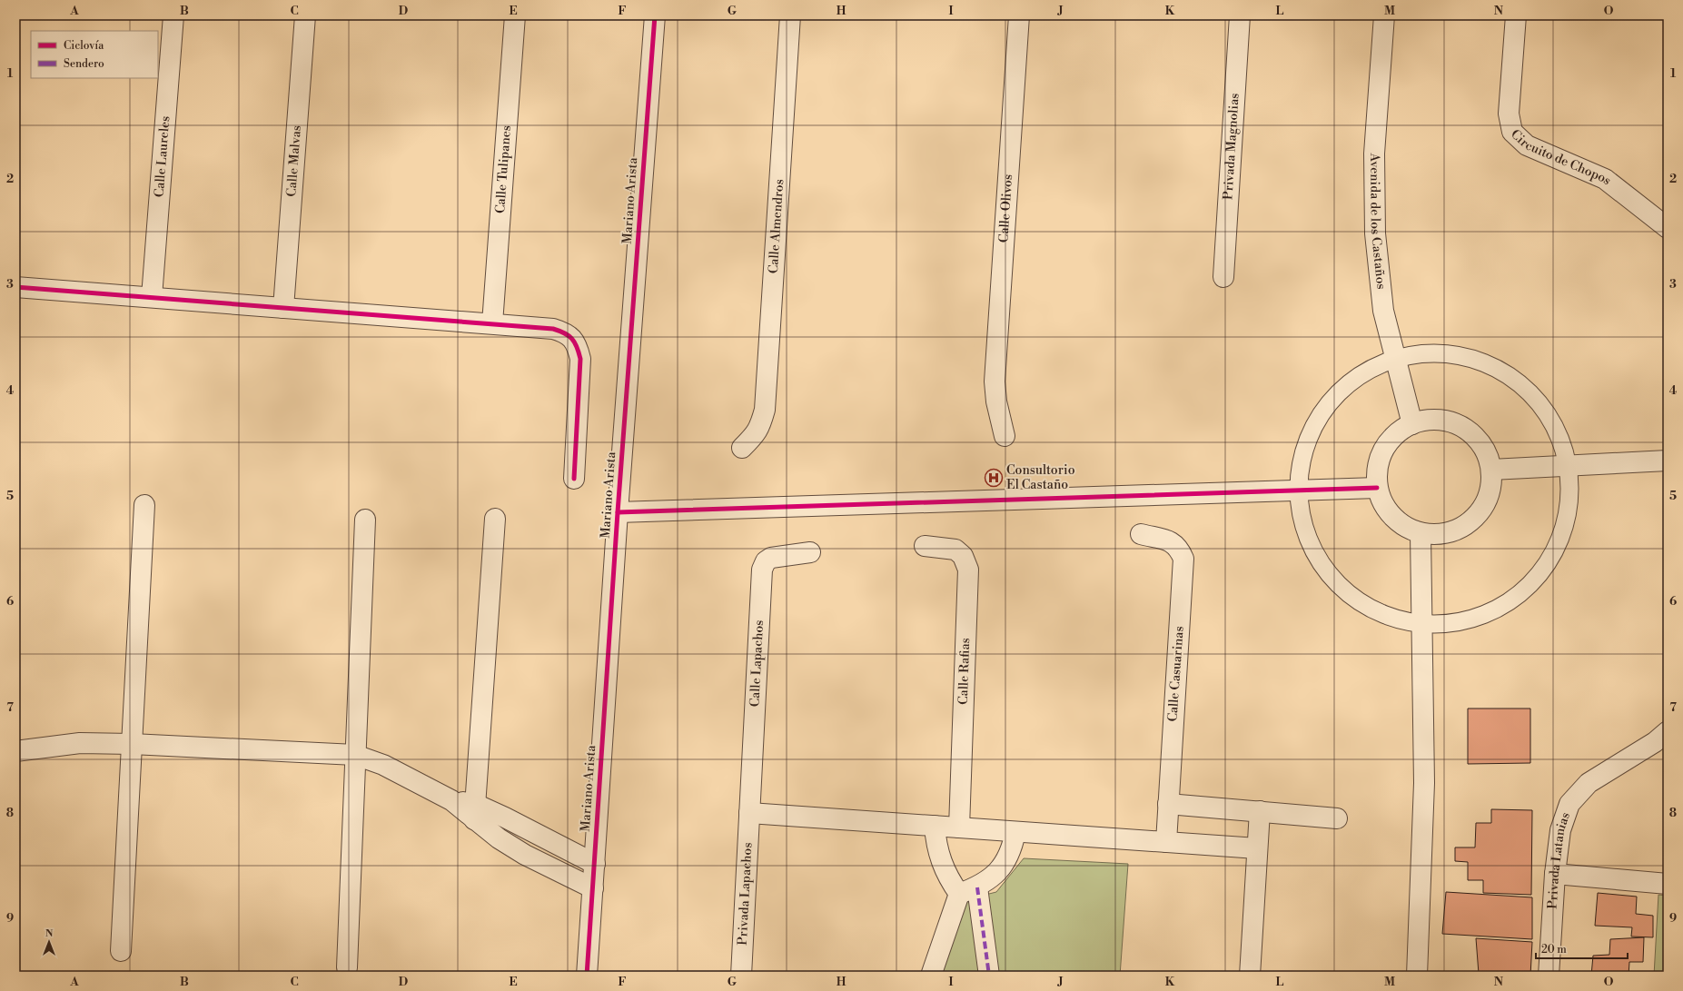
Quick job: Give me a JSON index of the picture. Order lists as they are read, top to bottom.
{
  "streets": {
    "street": [
      "Privada Magnolias",
      "Calle Laureles",
      "Circuito de Chopos",
      "Calle Malvas",
      "Calle Tulipanes",
      "Mariano Arista",
      "Calle Olivos",
      "Avenida de los Castaños",
      "Calle Almendros",
      "Calle Lapachos",
      "Calle Rafias",
      "Calle Casuarinas",
      "Privada Latanias",
      "Privada Lapachos"
    ]
  },
  "crossings": [
    ["Calle Lapachos", "Privada Lapachos"]
  ],
  "places": {
    "hospital": ["Consultorio El Castaño"]
  },
  "legend": ["Ciclovía", "Sendero"],
  "scale_bar": "20 m",
  "north": "top",
  "grid": {
    "columns": [
      "A",
      "B",
      "C",
      "D",
      "E",
      "F",
      "G",
      "H",
      "I",
      "J",
      "K",
      "L",
      "M",
      "N",
      "O"
    ],
    "rows": [
      "1",
      "2",
      "3",
      "4",
      "5",
      "6",
      "7",
      "8",
      "9"
    ]
  }
}
